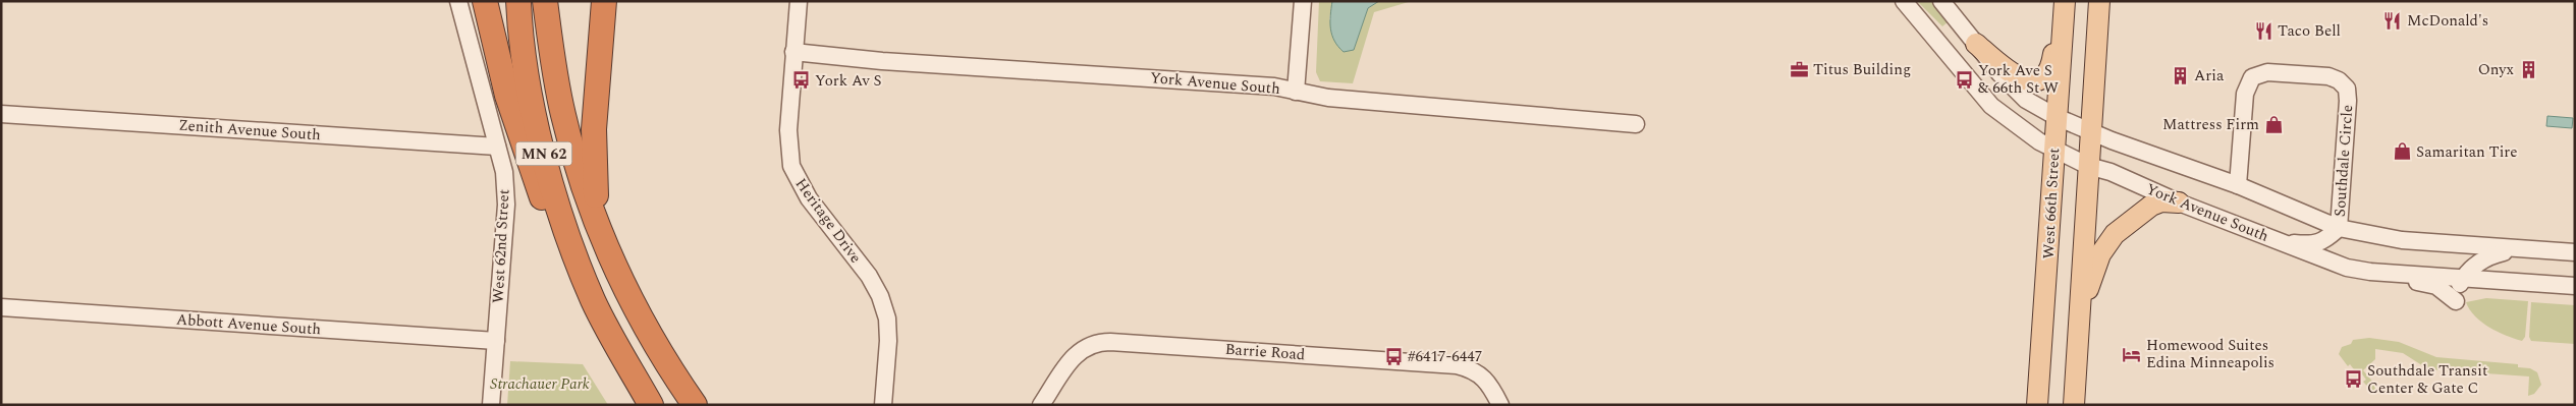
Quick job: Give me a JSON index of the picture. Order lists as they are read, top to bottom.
{
  "streets": {
    "highway": ["MN 62"],
    "main road": ["West 66th Street"],
    "street": [
      "York Avenue South",
      "Zenith Avenue South",
      "Southdale Circle",
      "Heritage Drive",
      "West 62nd Street",
      "Abbott Avenue South",
      "Barrie Road"
    ]
  },
  "crossings": [
    ["York Avenue South", "West 66th Street"],
    ["York Avenue South", "Heritage Drive"],
    ["Zenith Avenue South", "West 62nd Street"],
    ["West 62nd Street", "Abbott Avenue South"]
  ],
  "parks": ["Strachauer Park"],
  "places": {
    "restaurant": ["McDonald's", "Taco Bell"],
    "office": ["Titus Building"],
    "building": ["Onyx", "Aria"],
    "bus stop": [
      "York Ave S & 66th St W",
      "York Av S",
      "#6417-6447",
      "Southdale Transit Center & Gate C"
    ],
    "shop": ["Mattress Firm", "Samaritan Tire"],
    "hotel": ["Homewood Suites Edina Minneapolis"]
  }
}
